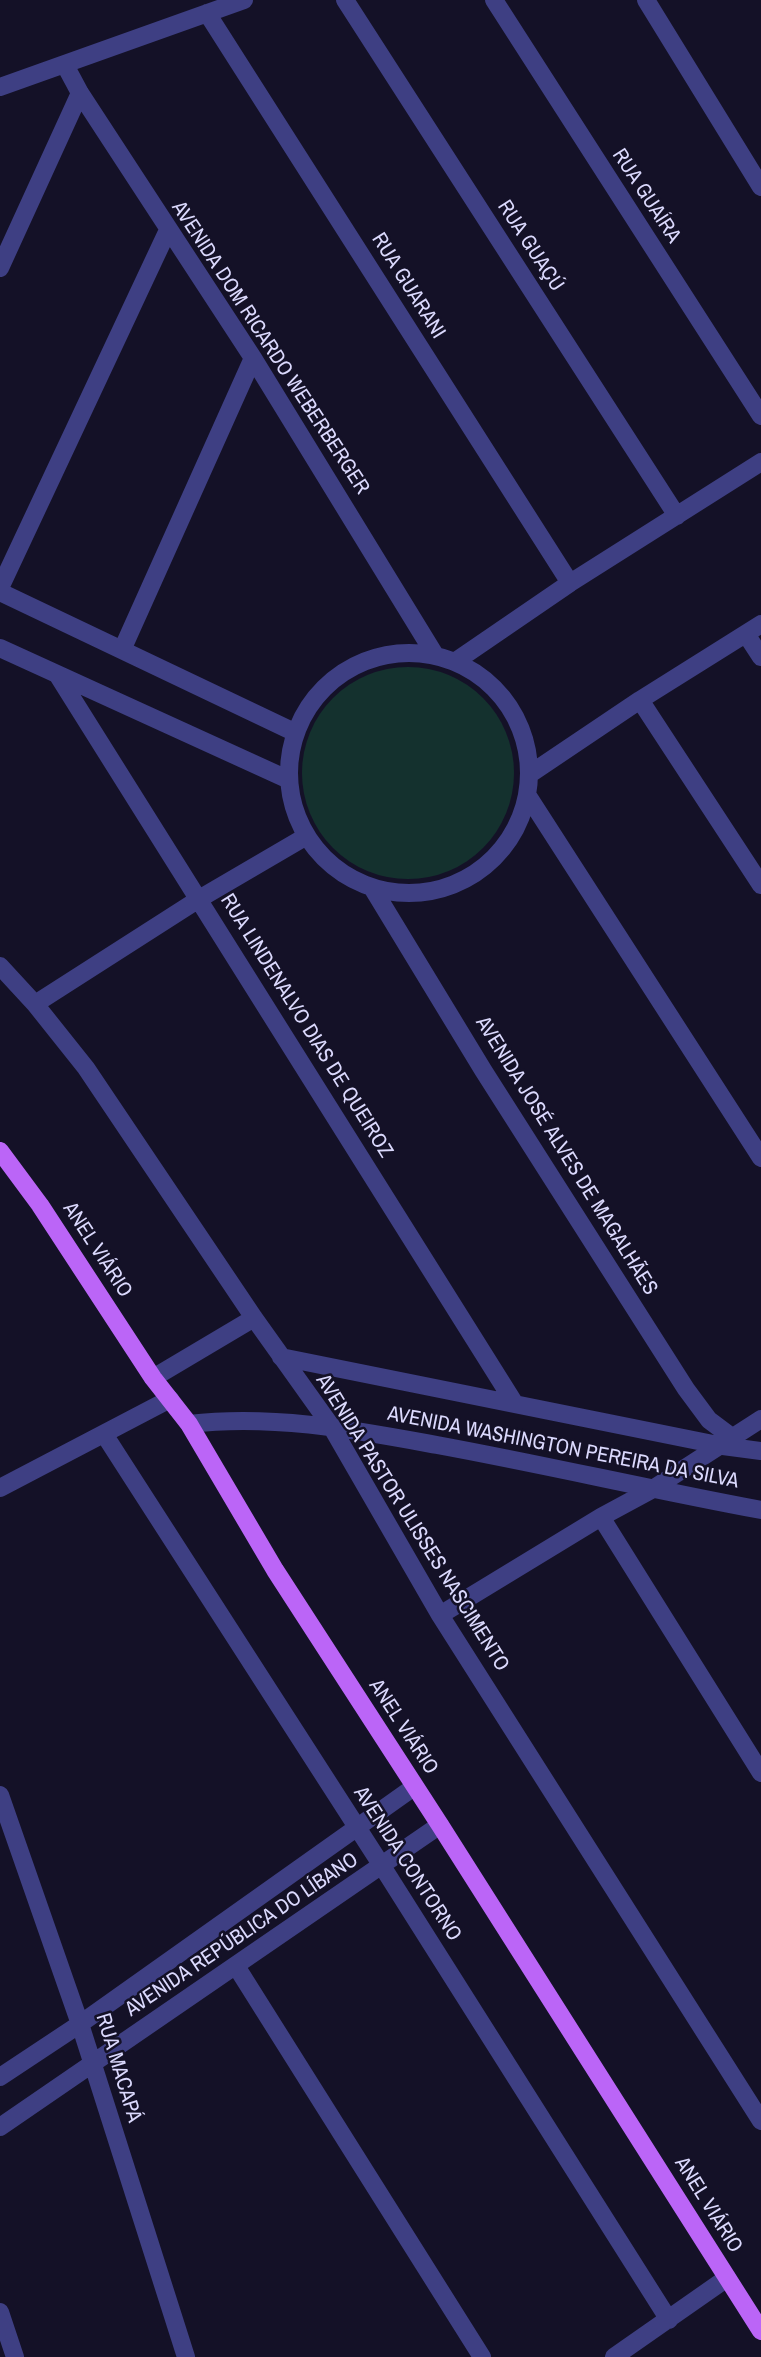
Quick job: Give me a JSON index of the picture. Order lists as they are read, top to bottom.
{
  "streets": {
    "main road": ["ANEL VIÁRIO"],
    "street": [
      "RUA GUAÍRA",
      "RUA GUAÇÚ",
      "RUA GUARANI",
      "AVENIDA DOM RICARDO WEBERBERGER",
      "RUA LINDENALVO DIAS DE QUEIROZ",
      "AVENIDA JOSÉ ALVES DE MAGALHÃES",
      "AVENIDA WASHINGTON PEREIRA DA SILVA",
      "AVENIDA PASTOR ULISSES NASCIMENTO",
      "AVENIDA CONTORNO",
      "AVENIDA REPÚBLICA DO LÍBANO",
      "RUA MACAPÁ"
    ]
  },
  "crossings": [
    ["AVENIDA DOM RICARDO WEBERBERGER", "AVENIDA JOSÉ ALVES DE MAGALHÃES"],
    ["RUA LINDENALVO DIAS DE QUEIROZ", "AVENIDA WASHINGTON PEREIRA DA SILVA"],
    ["AVENIDA JOSÉ ALVES DE MAGALHÃES", "AVENIDA WASHINGTON PEREIRA DA SILVA"],
    ["ANEL VIÁRIO", "AVENIDA WASHINGTON PEREIRA DA SILVA"],
    ["ANEL VIÁRIO", "AVENIDA REPÚBLICA DO LÍBANO"],
    ["AVENIDA WASHINGTON PEREIRA DA SILVA", "AVENIDA PASTOR ULISSES NASCIMENTO"],
    ["AVENIDA CONTORNO", "AVENIDA REPÚBLICA DO LÍBANO"],
    ["AVENIDA REPÚBLICA DO LÍBANO", "RUA MACAPÁ"]
  ]
}
